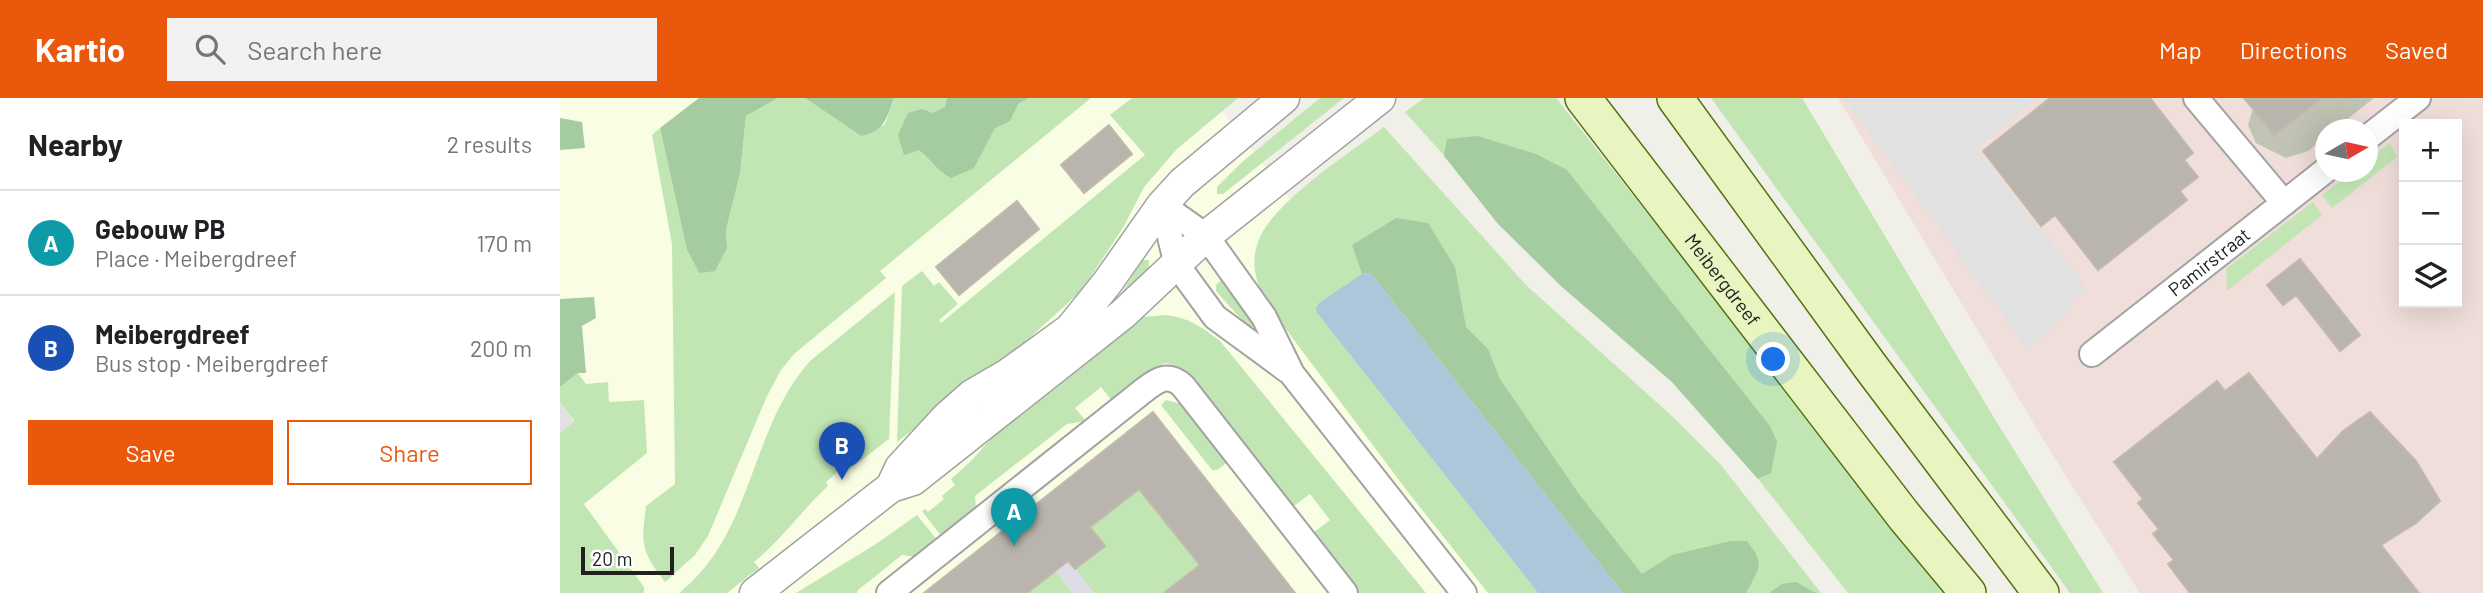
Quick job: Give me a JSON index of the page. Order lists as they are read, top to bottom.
{
  "streets": {
    "main road": ["Meibergdreef"],
    "street": ["Pamirstraat"]
  },
  "scale_bar": "20 m",
  "north": "right",
  "page": {
    "header": "Kartio",
    "search": "Search here",
    "nav": ["Map", "Directions", "Saved"],
    "heading": ["Nearby", "2 results"],
    "map_buttons": ["+", "−"],
    "list": [
      {
        "mark": "A",
        "name": "Gebouw PB",
        "note": "Place · Meibergdreef",
        "value": "170 m"
      },
      {
        "mark": "B",
        "name": "Meibergdreef",
        "note": "Bus stop · Meibergdreef",
        "value": "200 m"
      }
    ],
    "buttons": ["Save", "Share"],
    "pins": ["B", "A"],
    "scale": "20 m"
  }
}
